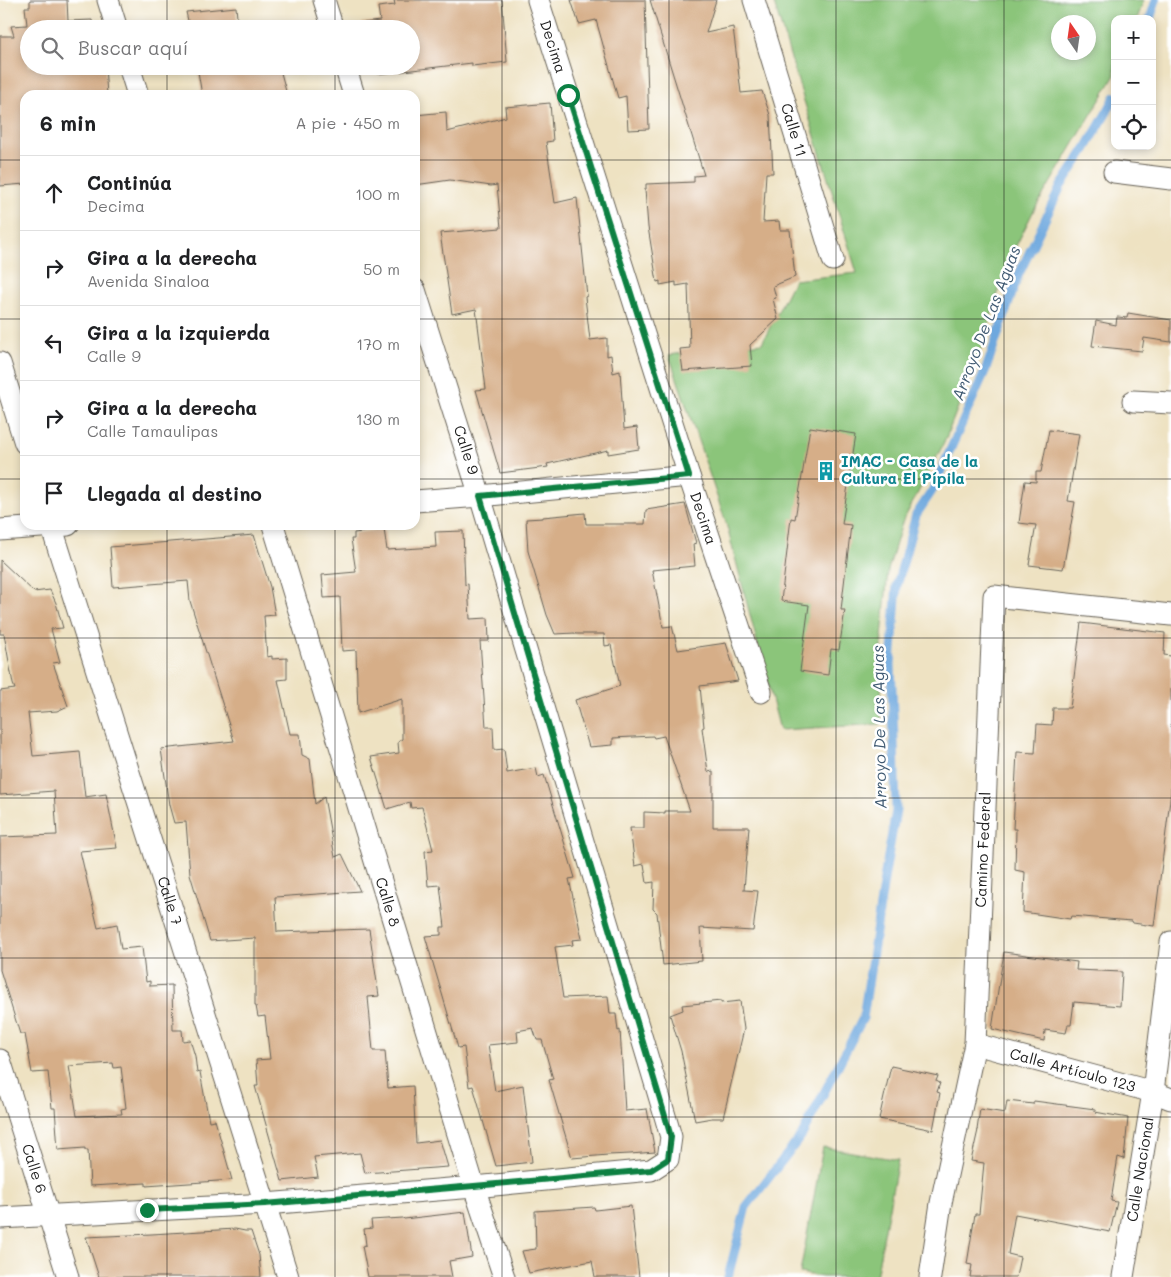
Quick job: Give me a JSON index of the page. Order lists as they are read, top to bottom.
{
  "streets": {
    "street": [
      "Decima",
      "Calle 11",
      "Calle 9",
      "Camino Federal",
      "Calle 7",
      "Calle 8",
      "Calle Artículo 123",
      "Calle 6",
      "Calle Nacional"
    ]
  },
  "crossings": [
    ["Calle 9", "Calle 8"],
    ["Camino Federal", "Calle Artículo 123"],
    ["Calle Artículo 123", "Calle Nacional"]
  ],
  "water": ["Arroyo De Las Aguas"],
  "places": {
    "building": ["IMAC - Casa de la Cultura El Pípila"]
  },
  "north": "top",
  "page": {
    "map_buttons": ["+", "−"],
    "search": "Buscar aquí",
    "heading": ["6 min", "A pie · 450 m"],
    "list": [
      ["Continúa", "Decima", "100 m"],
      ["Gira a la derecha", "Avenida Sinaloa", "50 m"],
      ["Gira a la izquierda", "Calle 9", "170 m"],
      ["Gira a la derecha", "Calle Tamaulipas", "130 m"],
      "Llegada al destino"
    ]
  }
}
